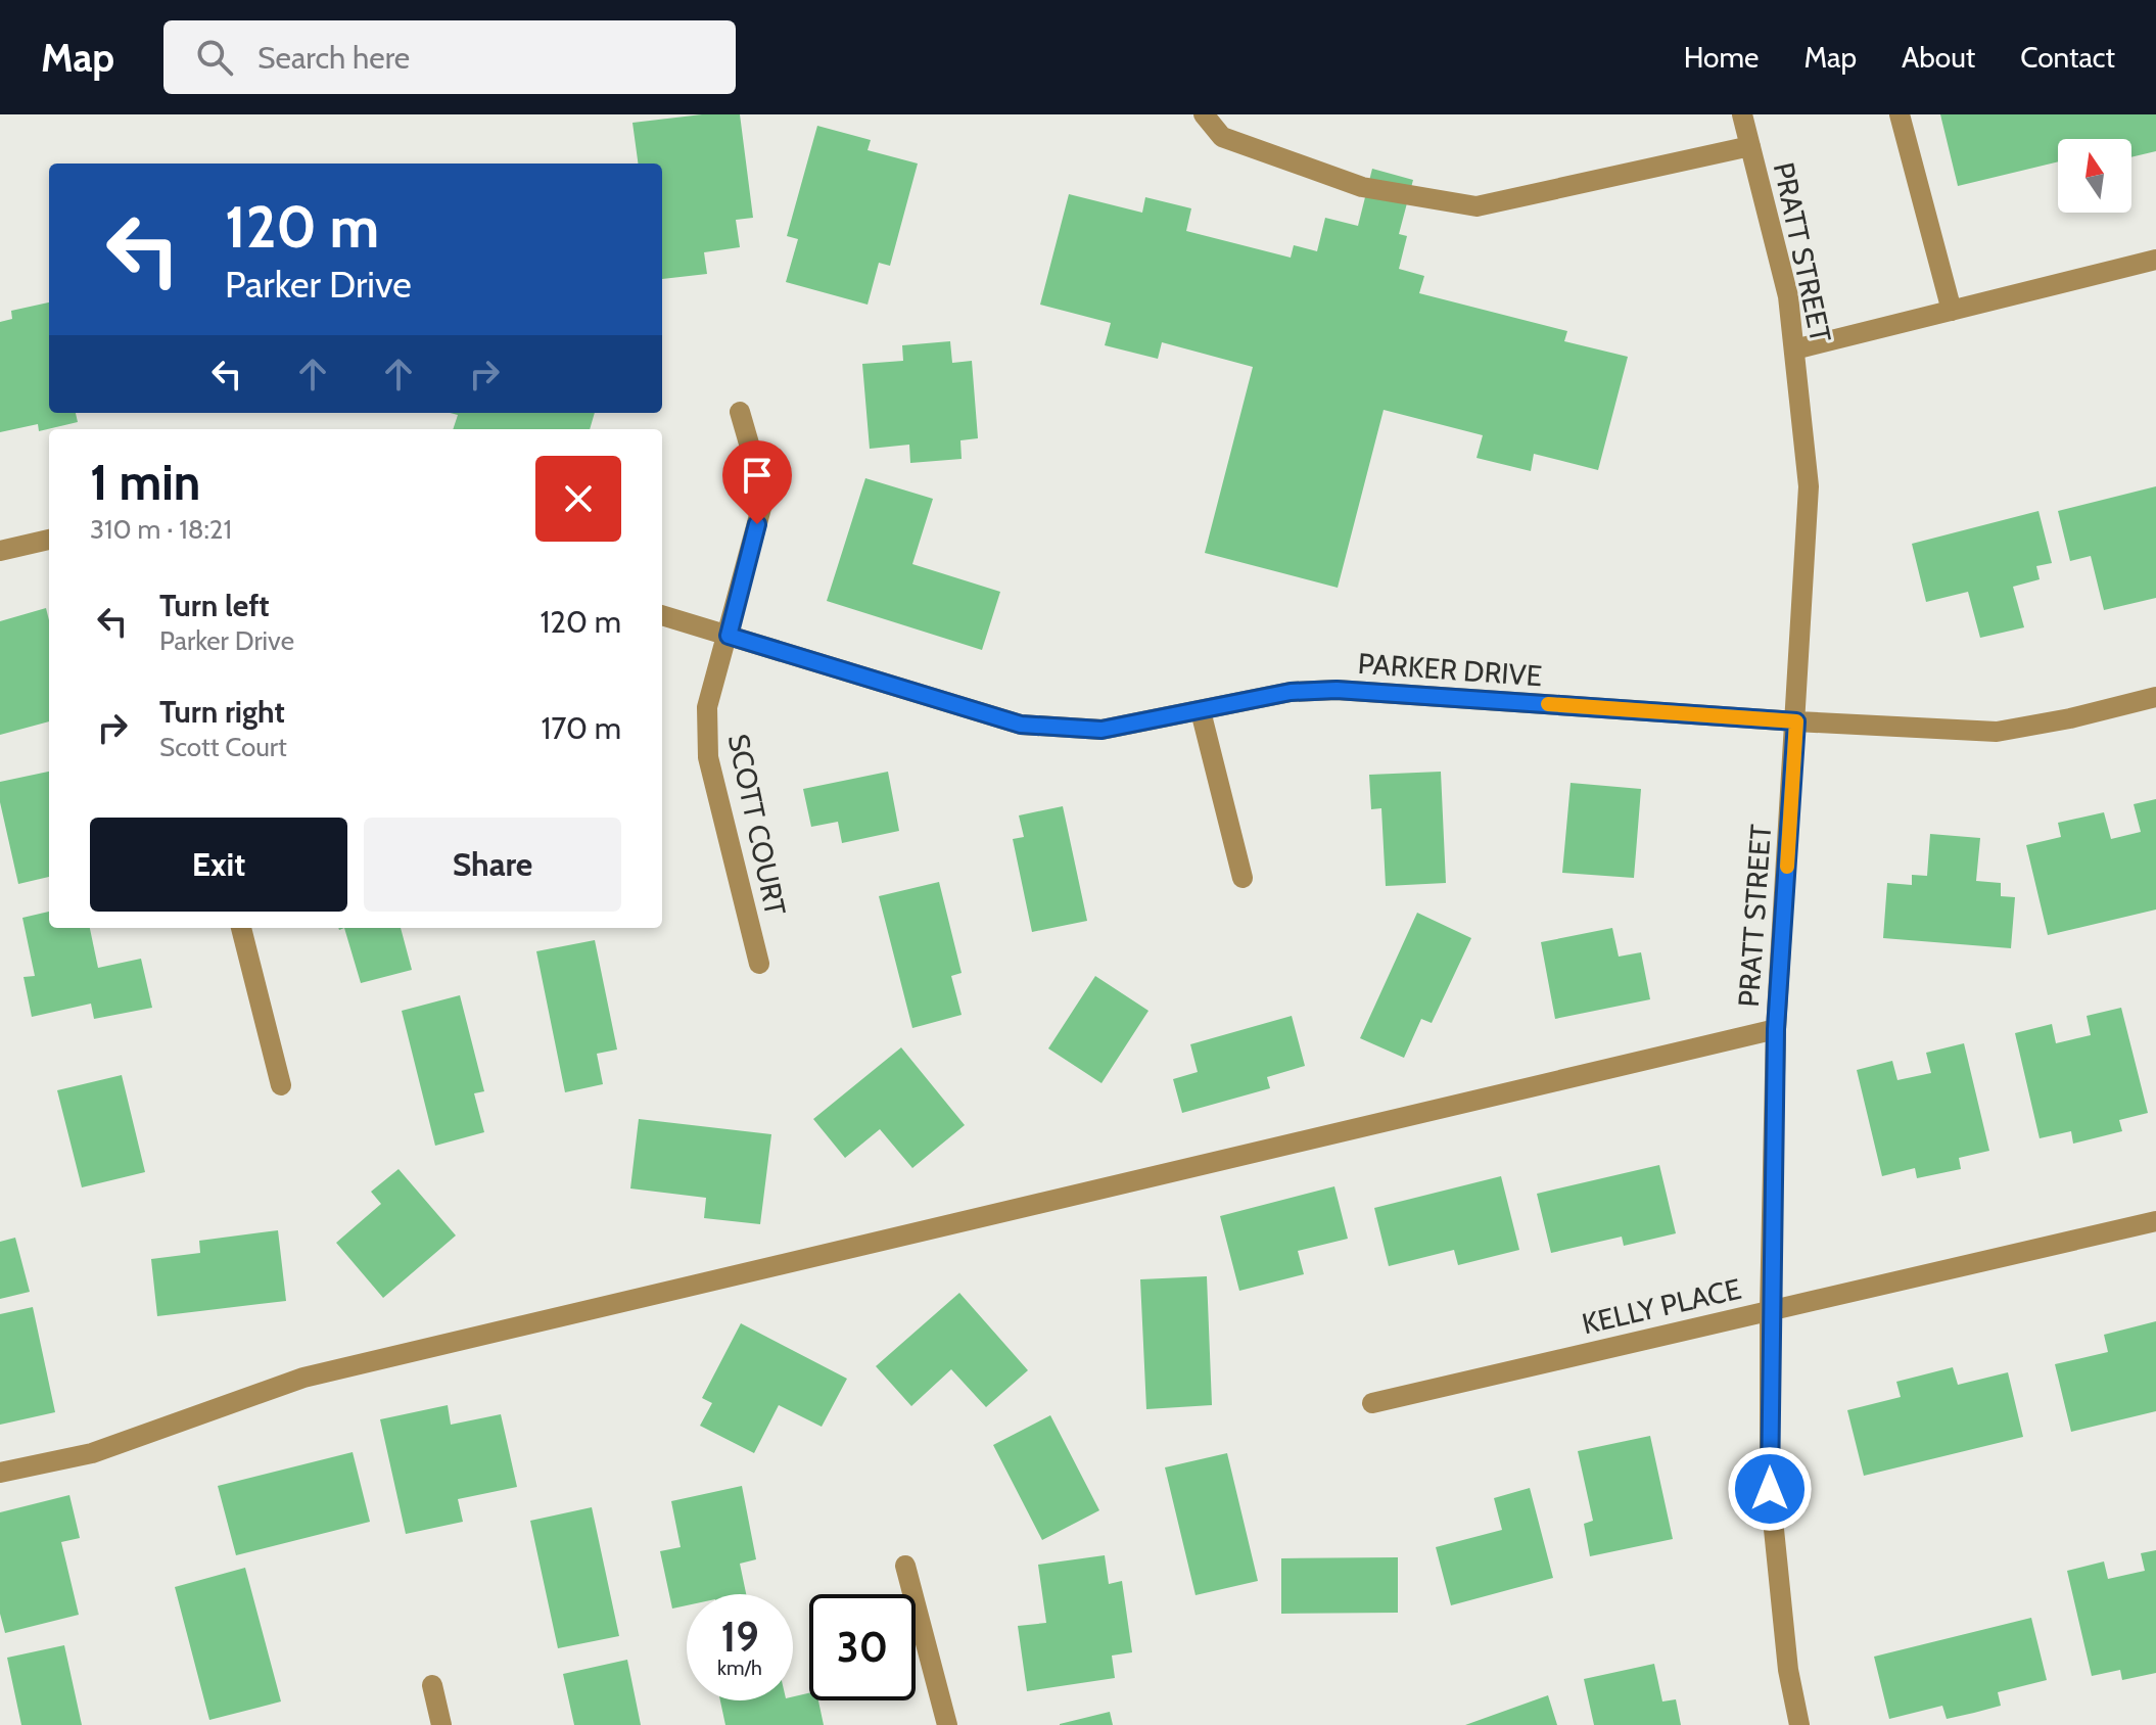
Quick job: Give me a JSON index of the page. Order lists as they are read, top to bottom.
{
  "streets": {
    "street": [
      "PRATT STREET",
      "PARKER DRIVE",
      "SCOTT COURT",
      "KELLY PLACE"
    ]
  },
  "crossings": [
    ["PRATT STREET", "PARKER DRIVE"],
    ["PRATT STREET", "KELLY PLACE"],
    ["PARKER DRIVE", "SCOTT COURT"]
  ],
  "north": "top",
  "page": {
    "header": "Map",
    "search": "Search here",
    "nav": [
      "Home",
      "Map",
      "About",
      "Contact"
    ],
    "turn": ["120 m", "Parker Drive"],
    "heading": ["1 min", "310 m · 18:21"],
    "list": [
      {
        "name": "Turn left",
        "note": "Parker Drive",
        "value": "120 m"
      },
      {
        "name": "Turn right",
        "note": "Scott Court",
        "value": "170 m"
      }
    ],
    "buttons": ["Exit", "Share"],
    "speed": "19 km/h",
    "limit": "30"
  }
}
